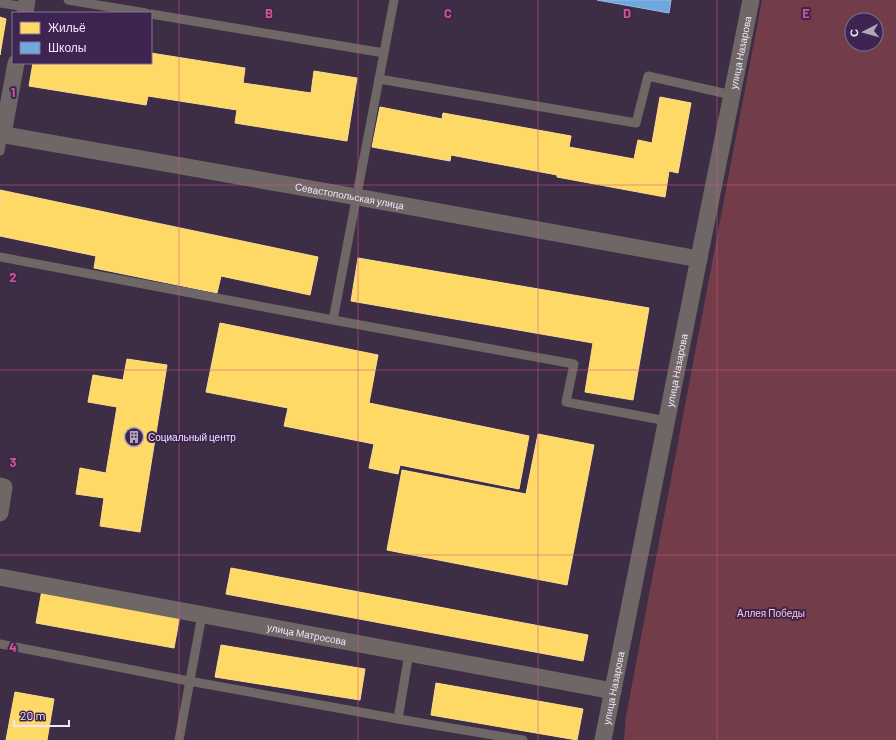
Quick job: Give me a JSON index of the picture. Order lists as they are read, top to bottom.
{
  "streets": {
    "street": ["улица Назарова", "Севастопольская улица", "улица Матросова"]
  },
  "crossings": [
    ["улица Назарова", "Севастопольская улица"],
    ["улица Назарова", "улица Матросова"]
  ],
  "parks": ["Аллея Победы"],
  "places": {
    "building": ["Социальный центр"]
  },
  "legend": ["Жильё", "Школы"],
  "scale_bar": "20 m",
  "north": "left",
  "grid": {
    "columns": [
      "B",
      "C",
      "D",
      "E"
    ],
    "rows": [
      "1",
      "2",
      "3",
      "4"
    ]
  }
}
